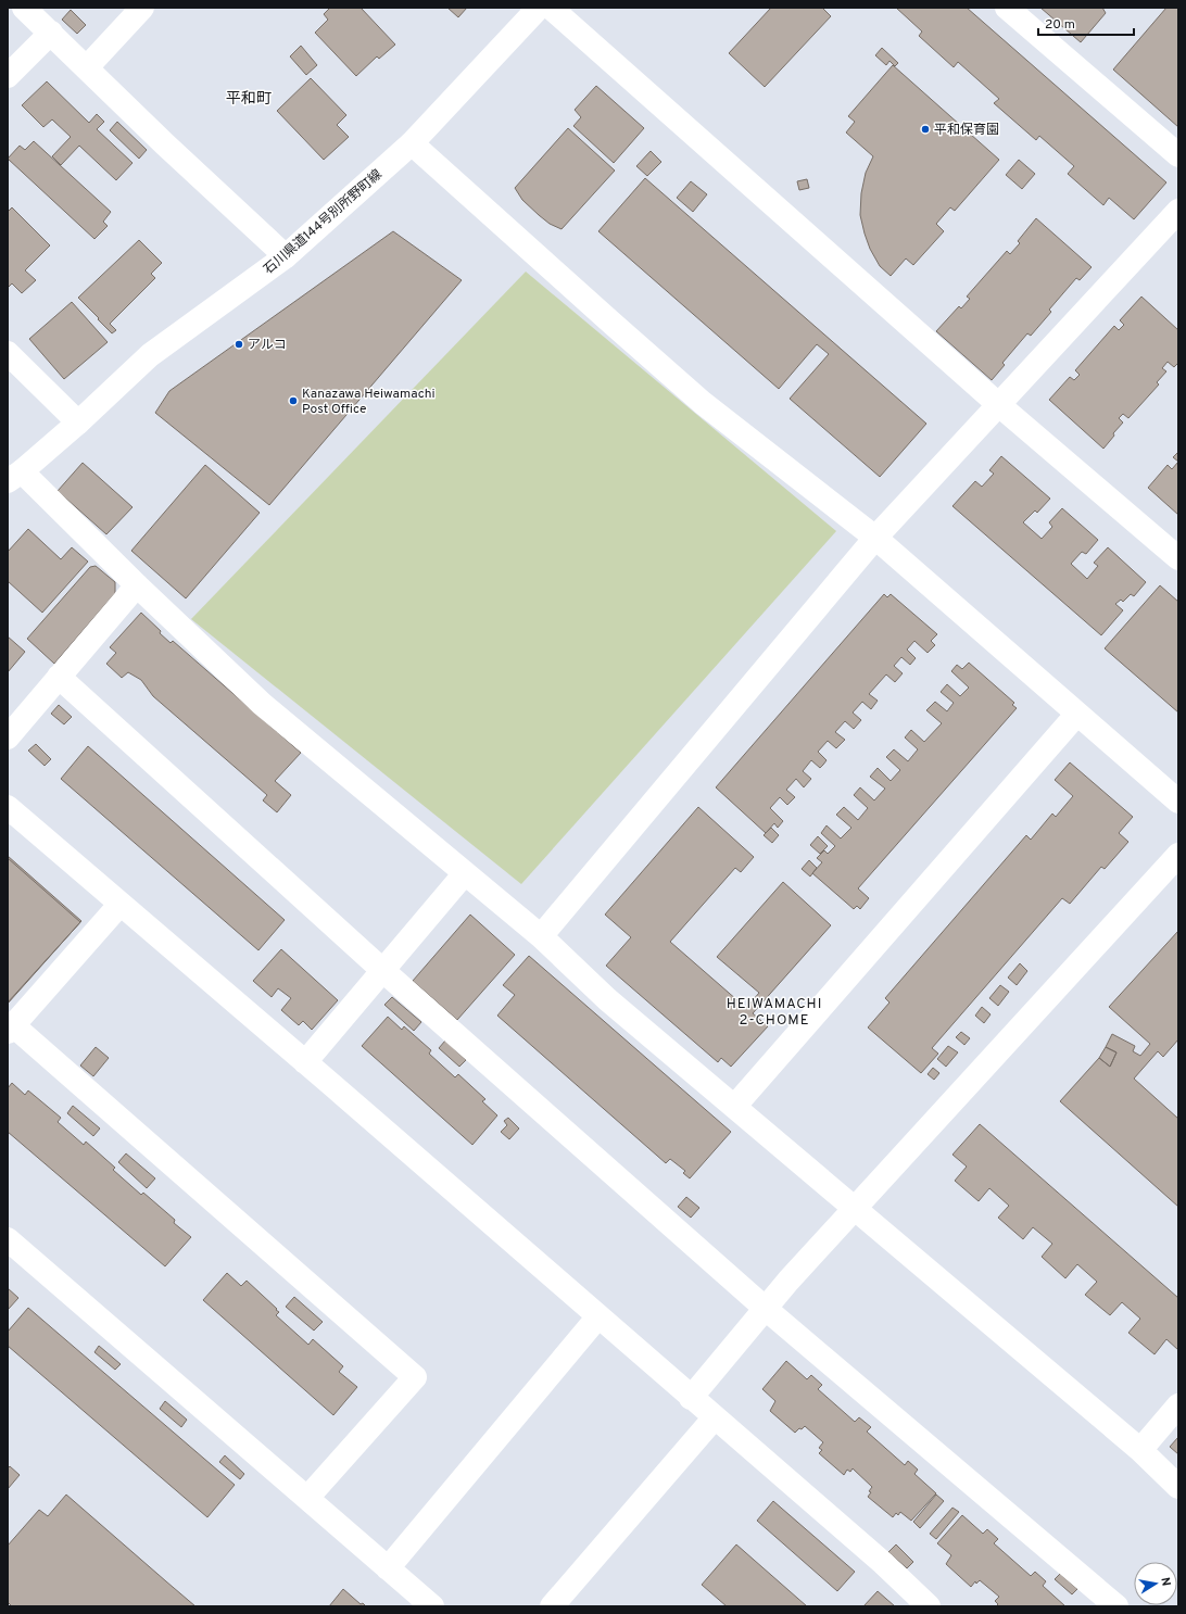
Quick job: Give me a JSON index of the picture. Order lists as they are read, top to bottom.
{
  "streets": {
    "street": ["石川県道144号別所野町線"]
  },
  "districts": ["平和町", "HEIWAMACHI 2-CHOME"],
  "places": ["平和保育園", "アルコ", "Kanazawa Heiwamachi Post Office"],
  "scale_bar": "20 m",
  "north": "right"
}
